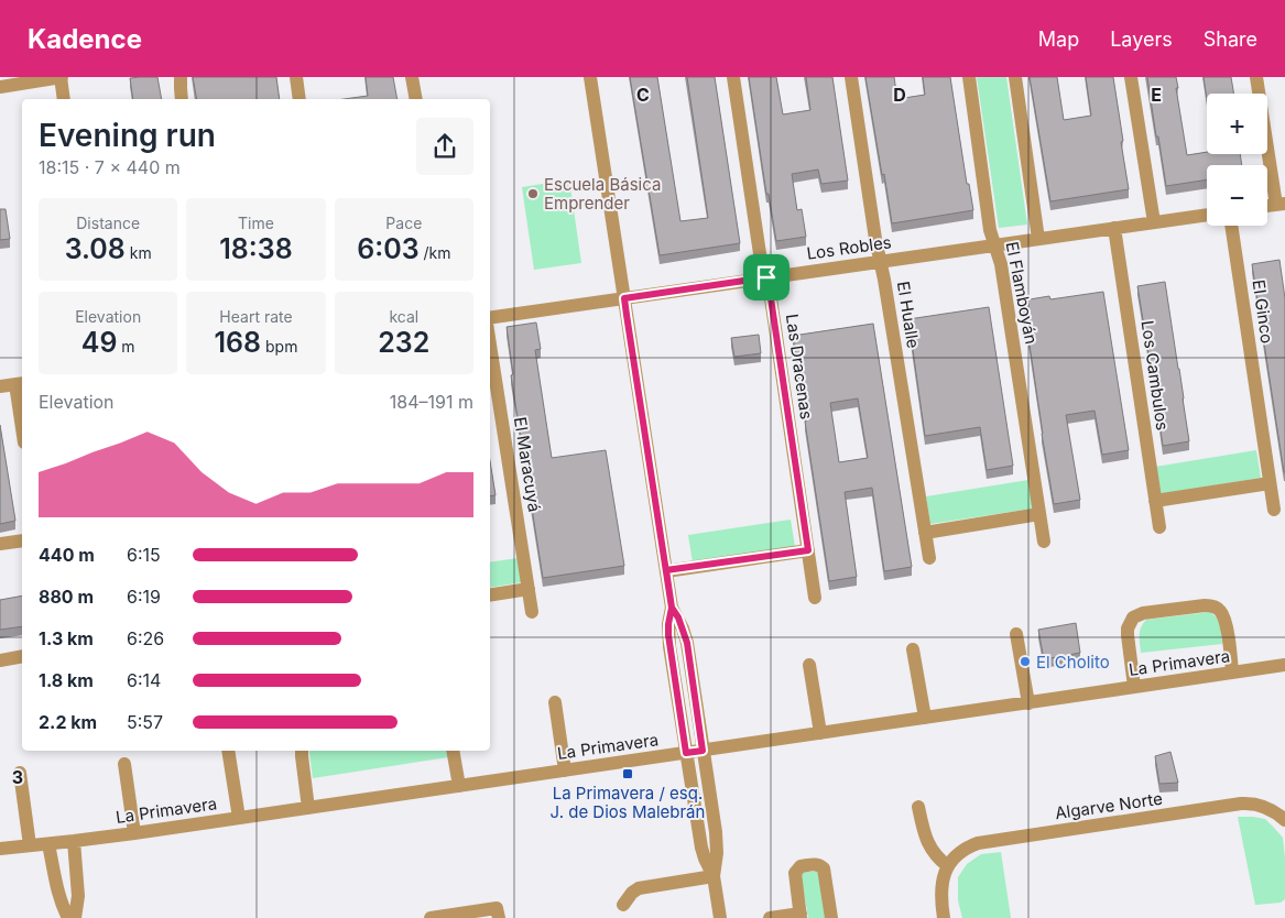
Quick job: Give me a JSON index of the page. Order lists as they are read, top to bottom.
{
  "streets": {
    "street": [
      "Los Robles",
      "El Flamboyán",
      "El Ginco",
      "El Hualle",
      "Las Dracenas",
      "Los Cambulos",
      "El Maracuyá",
      "La Primavera",
      "Algarve Norte"
    ]
  },
  "crossings": [
    ["Los Robles", "El Flamboyán"],
    ["Los Robles", "El Hualle"],
    ["Los Robles", "Las Dracenas"],
    ["Los Robles", "Los Cambulos"]
  ],
  "places": {
    "other": ["Escuela Básica Emprender", "El Cholito"],
    "transit": ["La Primavera / esq. J. de Dios Malebrán"]
  },
  "page": {
    "header": "Kadence",
    "nav": ["Map", "Layers", "Share"],
    "map_buttons": ["+", "−"],
    "heading": ["Evening run", "18:15 · 7 × 440 m"],
    "stats": [
      ["Distance", "3.08 km"],
      ["Time", "18:38"],
      ["Pace", "6:03 /km"],
      ["Elevation", "49 m"],
      ["Heart rate", "168 bpm"],
      ["kcal", "232"]
    ],
    "chart": ["Elevation", "184–191 m"],
    "list": [
      {
        "name": "440 m",
        "note": "6:15"
      },
      {
        "name": "880 m",
        "note": "6:19"
      },
      {
        "name": "1.3 km",
        "note": "6:26"
      },
      {
        "name": "1.8 km",
        "note": "6:14"
      },
      {
        "name": "2.2 km",
        "note": "5:57"
      }
    ]
  },
  "grid": {
    "columns": ["C", "D", "E"],
    "rows": ["3"]
  }
}
